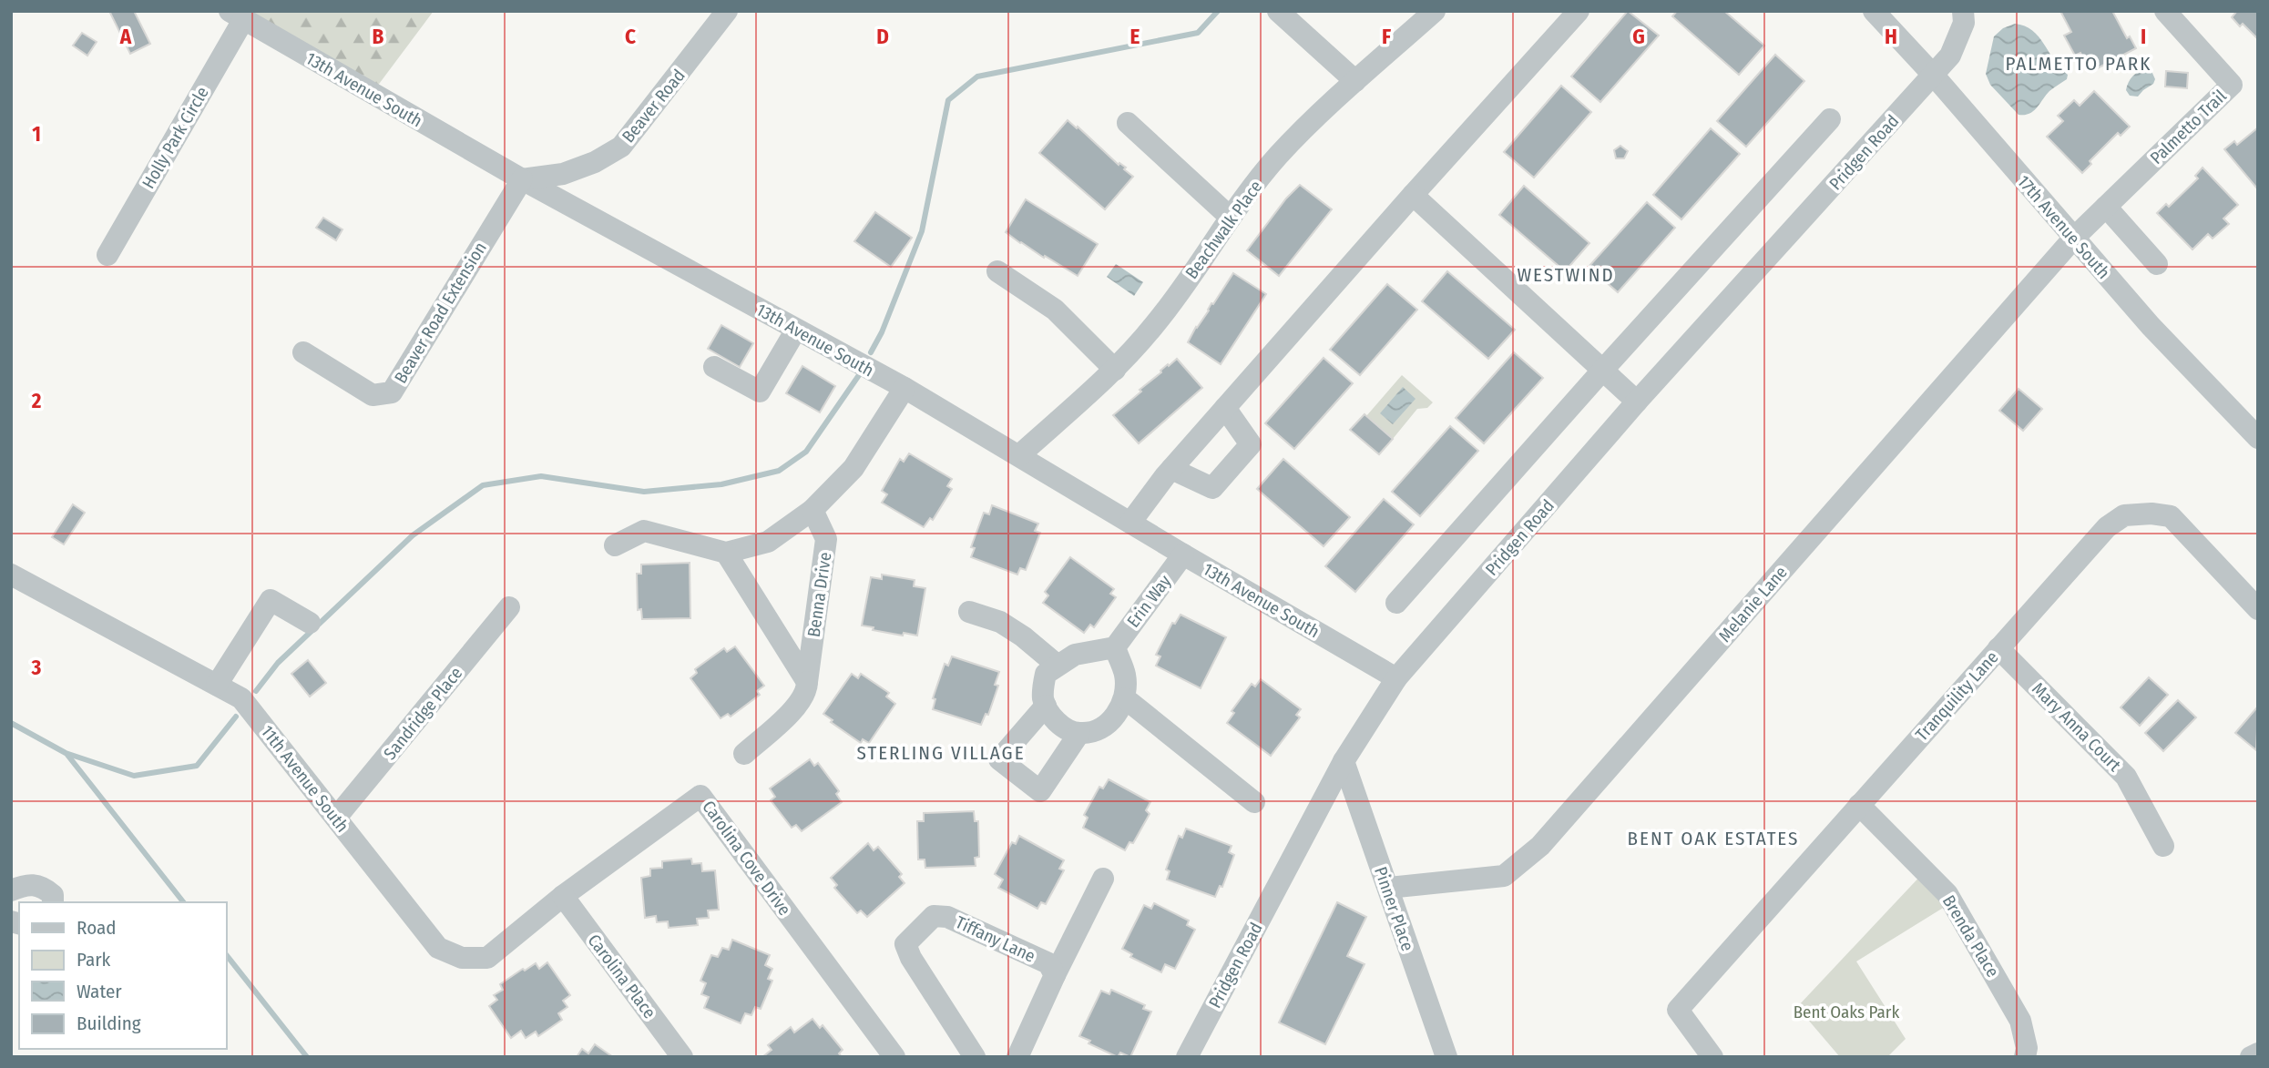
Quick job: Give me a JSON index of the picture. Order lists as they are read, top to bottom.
{
  "streets": {
    "street": [
      "13th Avenue South",
      "Beaver Road",
      "Palmetto Trail",
      "Holly Park Circle",
      "Pridgen Road",
      "17th Avenue South",
      "Beachwalk Place",
      "Beaver Road Extension",
      "Benna Drive",
      "Erin Way",
      "Melanie Lane",
      "Tranquility Lane",
      "Sandridge Place",
      "Mary Anna Court",
      "11th Avenue South",
      "Carolina Cove Drive",
      "Pinner Place",
      "Brenda Place",
      "Tiffany Lane",
      "Carolina Place"
    ]
  },
  "crossings": [
    ["13th Avenue South", "Beaver Road"],
    ["13th Avenue South", "Holly Park Circle"],
    ["13th Avenue South", "Pridgen Road"],
    ["13th Avenue South", "Beachwalk Place"],
    ["13th Avenue South", "Beaver Road Extension"],
    ["13th Avenue South", "Erin Way"],
    ["Beaver Road", "Beaver Road Extension"],
    ["Palmetto Trail", "17th Avenue South"],
    ["Palmetto Trail", "Melanie Lane"],
    ["Pridgen Road", "17th Avenue South"],
    ["Pridgen Road", "Pinner Place"],
    ["17th Avenue South", "Melanie Lane"],
    ["Melanie Lane", "Pinner Place"],
    ["Tranquility Lane", "Mary Anna Court"],
    ["Tranquility Lane", "Brenda Place"],
    ["Sandridge Place", "11th Avenue South"],
    ["11th Avenue South", "Carolina Cove Drive"],
    ["11th Avenue South", "Carolina Place"],
    ["Carolina Cove Drive", "Carolina Place"]
  ],
  "districts": [
    "PALMETTO PARK",
    "WESTWIND",
    "STERLING VILLAGE",
    "BENT OAK ESTATES"
  ],
  "parks": ["Bent Oaks Park"],
  "legend": [
    "Road",
    "Park",
    "Water",
    "Building"
  ],
  "grid": {
    "columns": [
      "A",
      "B",
      "C",
      "D",
      "E",
      "F",
      "G",
      "H",
      "I"
    ],
    "rows": ["1", "2", "3"]
  }
}
